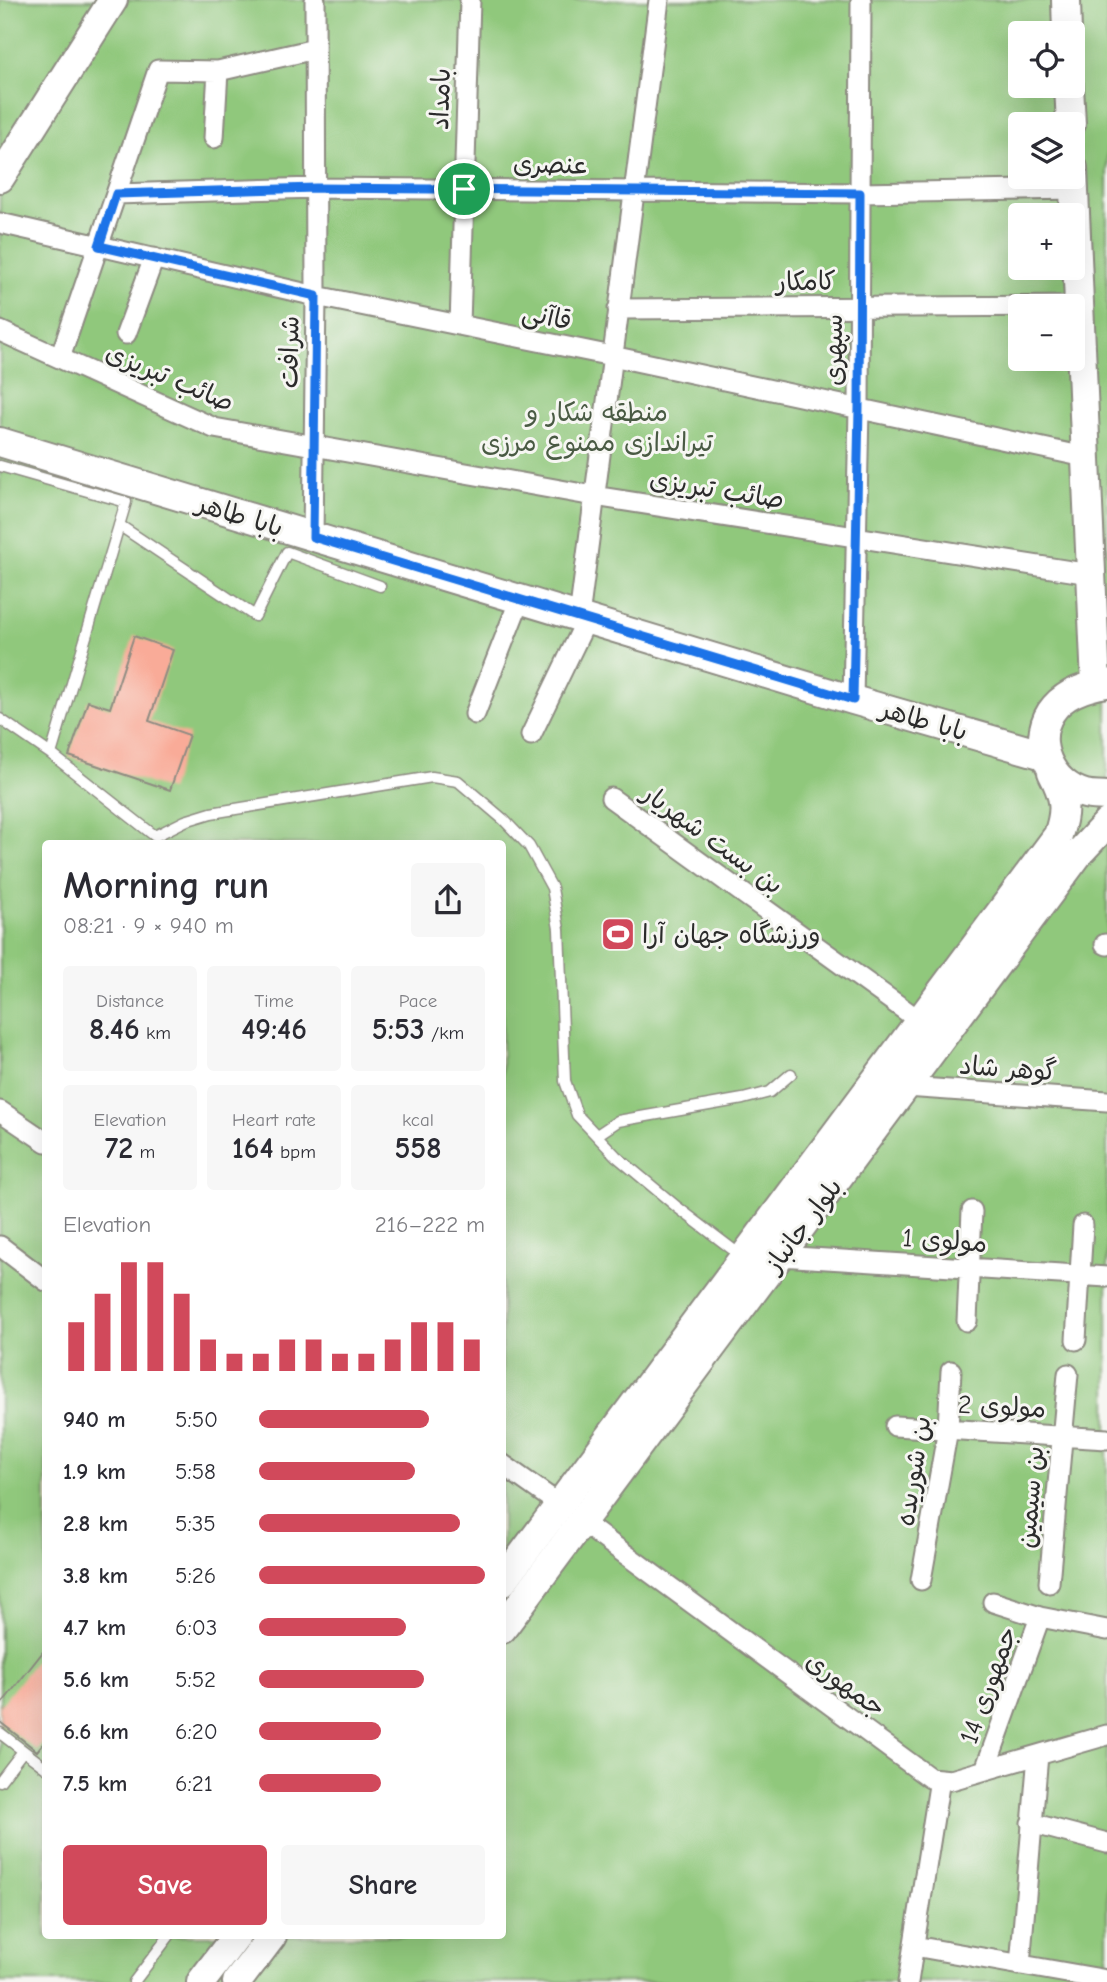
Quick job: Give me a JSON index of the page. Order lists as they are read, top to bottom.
{
  "streets": {
    "main road": ["بابا طاهر", "بلوار جانباز"],
    "street": [
      "بامداد",
      "عنصری",
      "کامکار",
      "قاآنی",
      "سپهری",
      "شرافت",
      "صائب تبریزی",
      "بن بست شهریار",
      "گوهر شاد",
      "مولوی 1",
      "مولوی 2",
      "بن شوریده",
      "بن سیمین",
      "جمهوری",
      "جمهوری 14"
    ]
  },
  "crossings": [
    ["بامداد", "عنصری"],
    ["بامداد", "قاآنی"],
    ["عنصری", "سپهری"],
    ["عنصری", "شرافت"],
    ["کامکار", "سپهری"],
    ["قاآنی", "سپهری"],
    ["قاآنی", "شرافت"],
    ["سپهری", "صائب تبریزی"],
    ["سپهری", "بابا طاهر"],
    ["شرافت", "صائب تبریزی"],
    ["شرافت", "بابا طاهر"],
    ["بابا طاهر", "بلوار جانباز"],
    ["بن بست شهریار", "بلوار جانباز"],
    ["گوهر شاد", "بلوار جانباز"],
    ["بلوار جانباز", "مولوی 1"],
    ["بلوار جانباز", "جمهوری"],
    ["مولوی 2", "بن شوریده"],
    ["مولوی 2", "بن سیمین"]
  ],
  "parks": ["منطقه شکار و تیراندازی ممنوع مرزی"],
  "places": {
    "sports": ["ورزشگاه جهان آرا"]
  },
  "page": {
    "map_buttons": ["+", "−"],
    "heading": ["Morning run", "08:21 · 9 × 940 m"],
    "stats": [
      ["Distance", "8.46 km"],
      ["Time", "49:46"],
      ["Pace", "5:53 /km"],
      ["Elevation", "72 m"],
      ["Heart rate", "164 bpm"],
      ["kcal", "558"]
    ],
    "chart": ["Elevation", "216–222 m"],
    "list": [
      {
        "name": "940 m",
        "note": "5:50"
      },
      {
        "name": "1.9 km",
        "note": "5:58"
      },
      {
        "name": "2.8 km",
        "note": "5:35"
      },
      {
        "name": "3.8 km",
        "note": "5:26"
      },
      {
        "name": "4.7 km",
        "note": "6:03"
      },
      {
        "name": "5.6 km",
        "note": "5:52"
      },
      {
        "name": "6.6 km",
        "note": "6:20"
      },
      {
        "name": "7.5 km",
        "note": "6:21"
      }
    ],
    "buttons": ["Save", "Share"]
  }
}
